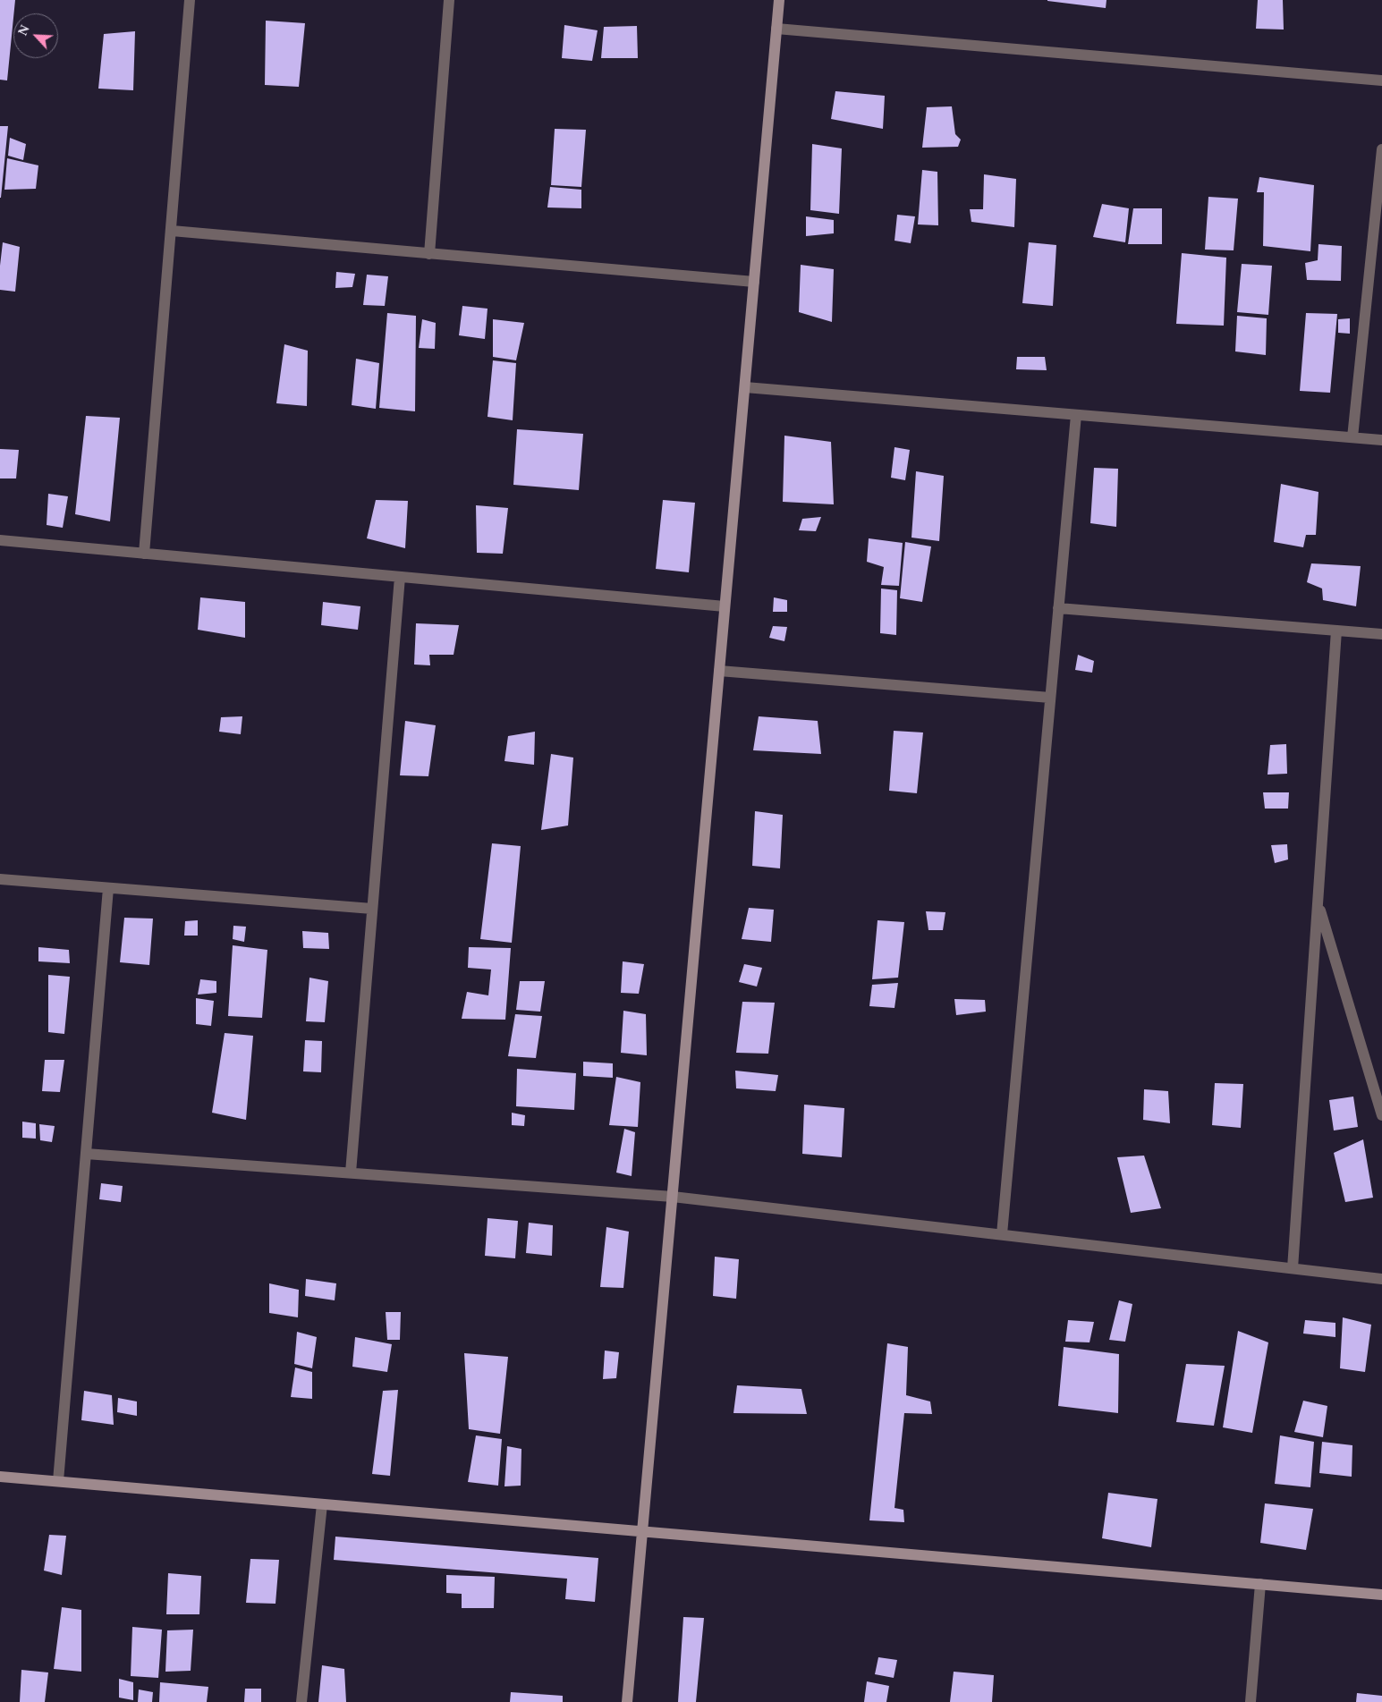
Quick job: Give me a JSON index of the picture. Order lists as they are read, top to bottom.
{
  "north": "top left"
}
